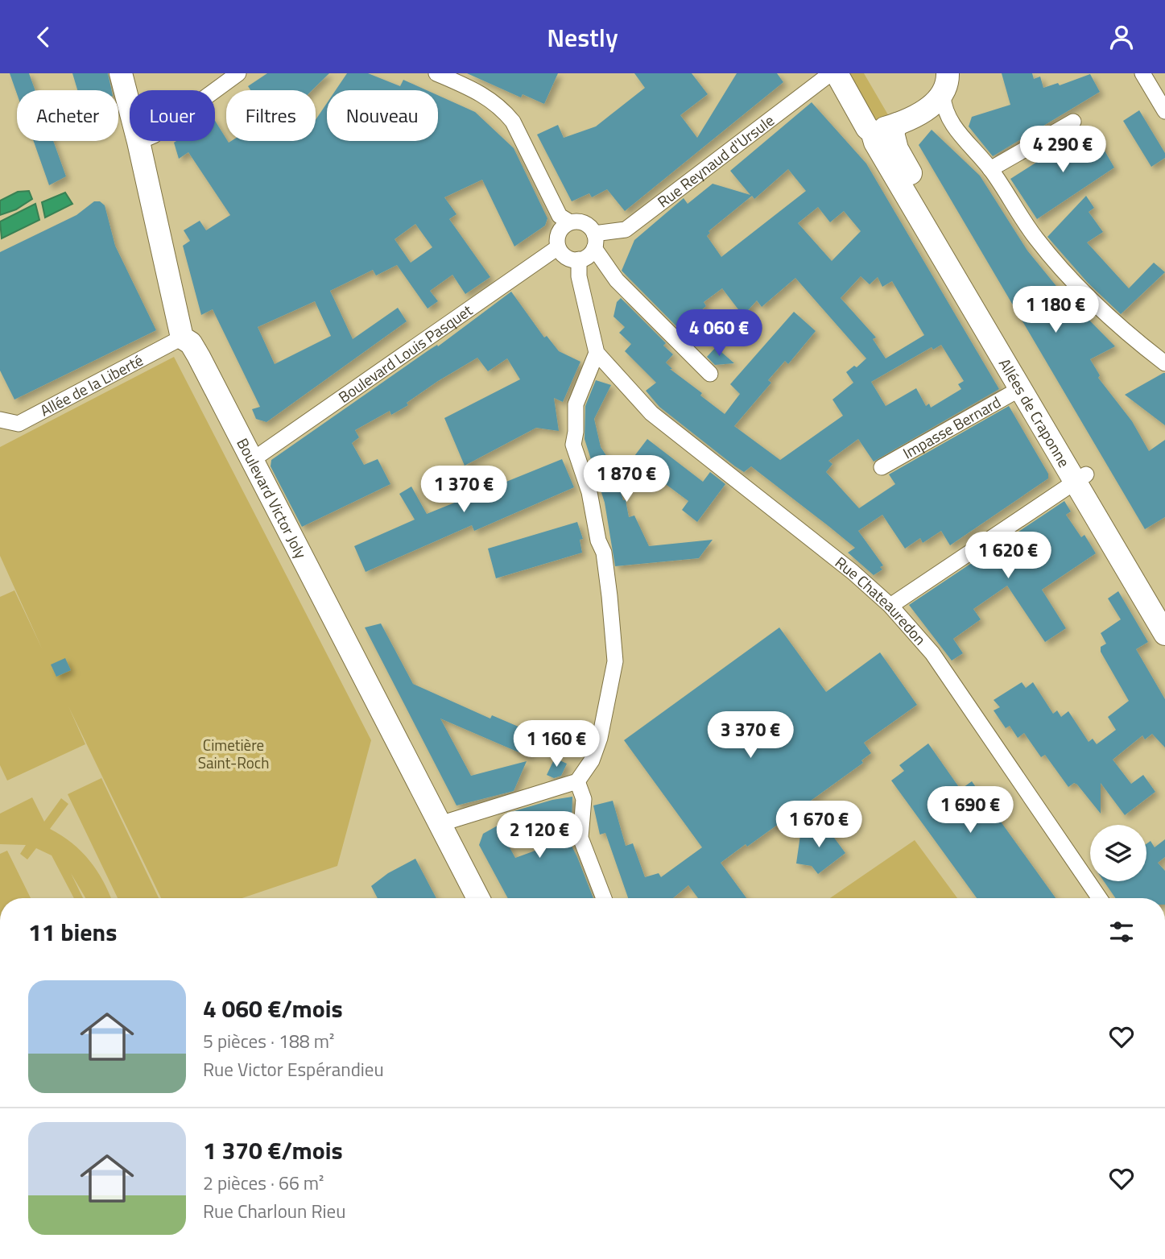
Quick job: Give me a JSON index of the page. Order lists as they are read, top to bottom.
{
  "streets": {
    "main road": ["Allées de Craponne", "Boulevard Victor Joly"],
    "street": [
      "Rue Reynaud d'Ursule",
      "Boulevard Louis Pasquet",
      "Allée de la Liberté",
      "Impasse Bernard",
      "Rue Chateauredon"
    ]
  },
  "crossings": [
    ["Rue Reynaud d'Ursule", "Boulevard Louis Pasquet"],
    ["Boulevard Louis Pasquet", "Boulevard Victor Joly"],
    ["Allée de la Liberté", "Boulevard Victor Joly"],
    ["Allées de Craponne", "Impasse Bernard"]
  ],
  "parks": ["Cimetière Saint-Roch"],
  "page": {
    "header": "Nestly",
    "chip": [
      "Acheter",
      "Louer",
      "Filtres",
      "Nouveau"
    ],
    "price": [
      "4 290 €",
      "1 180 €",
      "4 060 €",
      "1 870 €",
      "1 370 €",
      "1 620 €",
      "3 370 €",
      "1 160 €",
      "1 690 €",
      "1 670 €",
      "2 120 €"
    ],
    "heading": "11 biens",
    "list": [
      {
        "name": "4 060 €/mois",
        "note": "5 pièces · 188 m² · Rue Victor Espérandieu"
      },
      {
        "name": "1 370 €/mois",
        "note": "2 pièces · 66 m² · Rue Charloun Rieu"
      }
    ]
  }
}
